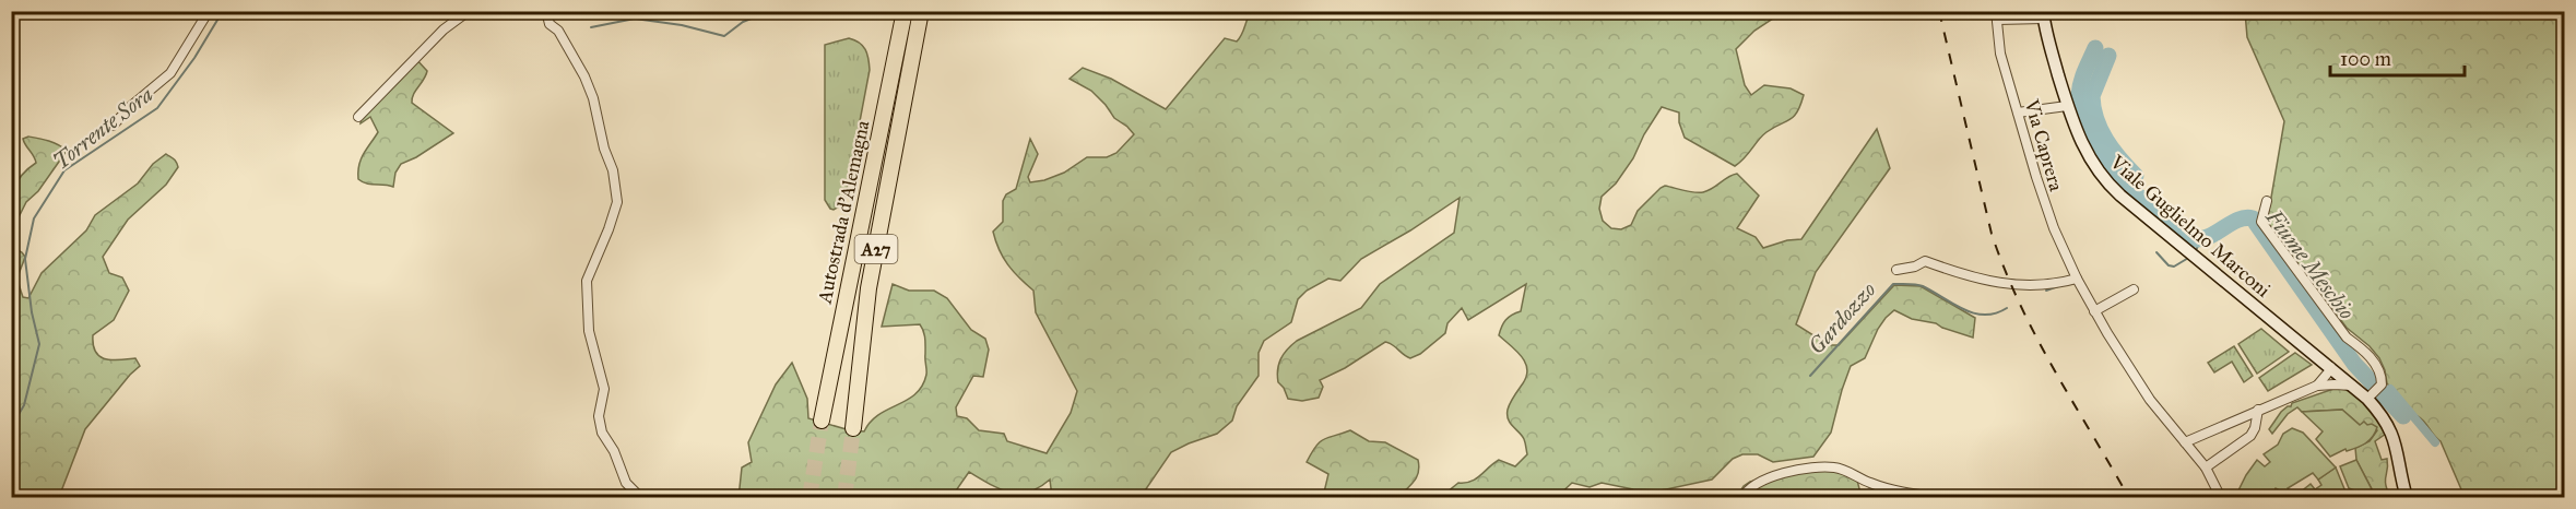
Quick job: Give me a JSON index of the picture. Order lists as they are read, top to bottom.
{
  "streets": {
    "highway": ["Autostrada d'Alemagna", "A27"],
    "street": ["Via Caprera", "Viale Guglielmo Marconi"]
  },
  "water": ["Torrente Sora", "Fiume Meschio", "Gardozzo"],
  "scale_bar": "100 m"
}
